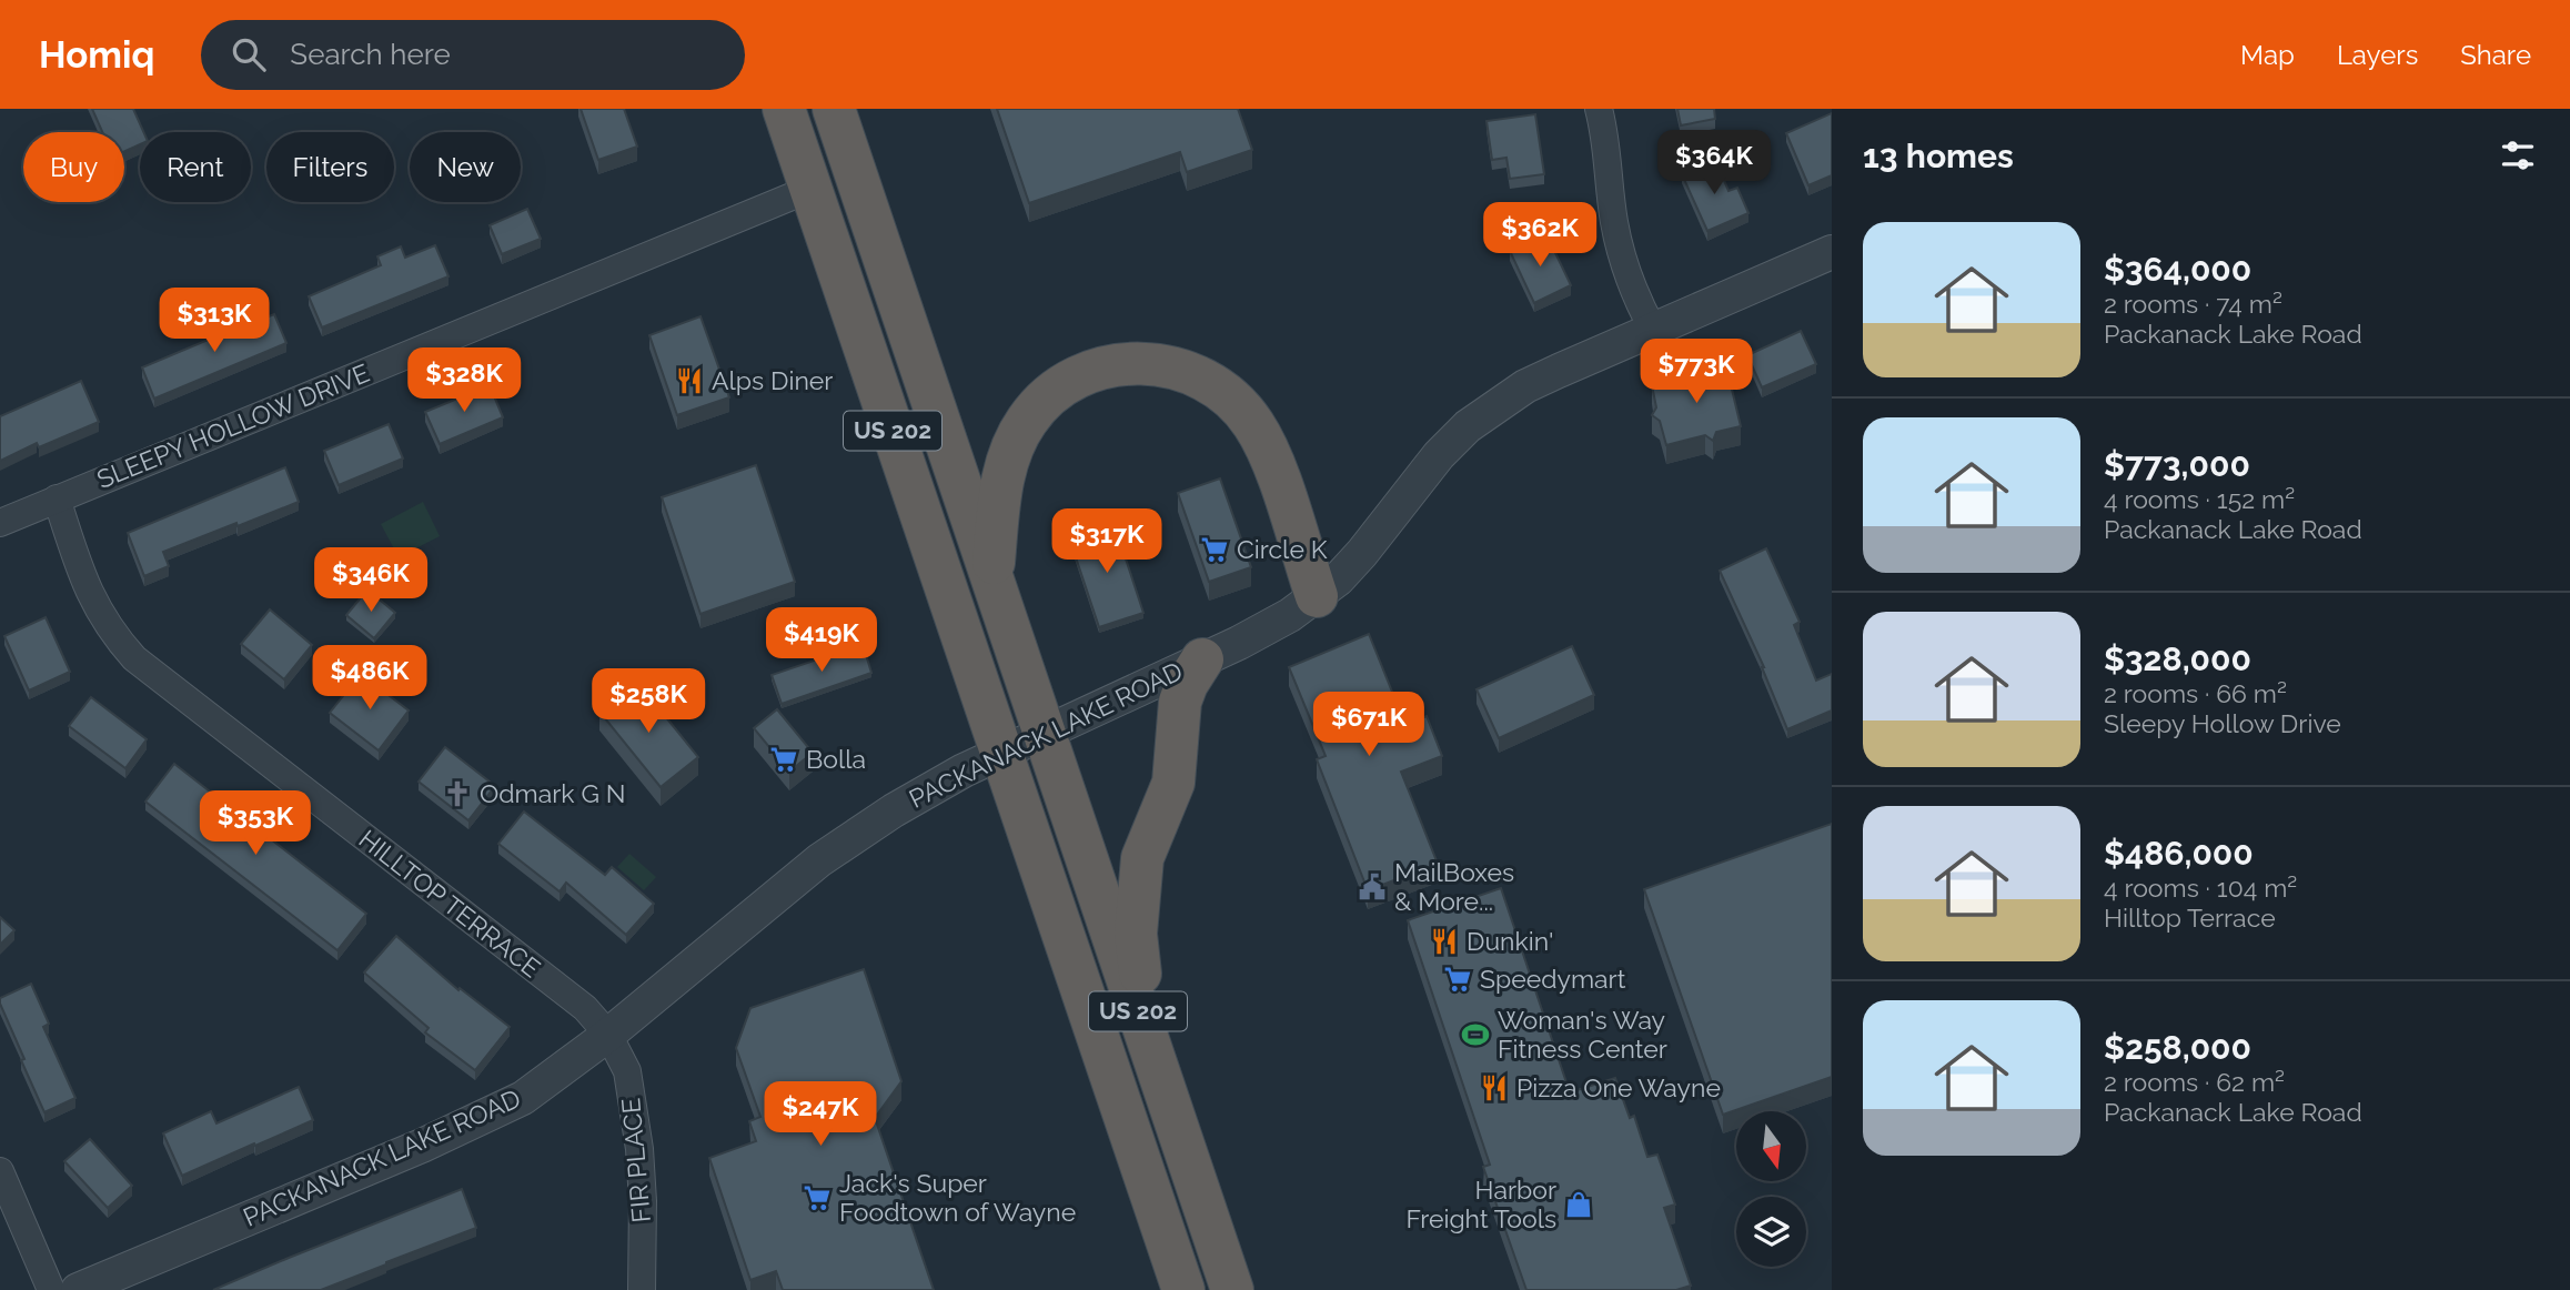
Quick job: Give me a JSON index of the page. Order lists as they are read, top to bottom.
{
  "streets": {
    "highway": ["US 202"],
    "street": [
      "SLEEPY HOLLOW DRIVE",
      "PACKANACK LAKE ROAD",
      "HILLTOP TERRACE",
      "FIR PLACE"
    ]
  },
  "crossings": [
    ["SLEEPY HOLLOW DRIVE", "US 202"],
    ["SLEEPY HOLLOW DRIVE", "HILLTOP TERRACE"],
    ["US 202", "PACKANACK LAKE ROAD"],
    ["PACKANACK LAKE ROAD", "HILLTOP TERRACE"],
    ["PACKANACK LAKE ROAD", "FIR PLACE"],
    ["HILLTOP TERRACE", "FIR PLACE"]
  ],
  "places": {
    "restaurant": ["Alps Diner", "Dunkin'", "Pizza One Wayne"],
    "supermarket": [
      "Circle K",
      "Bolla",
      "Speedymart",
      "Jack's Super Foodtown of Wayne"
    ],
    "church": ["Odmark G N"],
    "public building": ["MailBoxes & More..."],
    "sports": ["Woman's Way Fitness Center"],
    "shop": ["Harbor Freight Tools"]
  },
  "north": "bottom",
  "page": {
    "header": "Homiq",
    "search": "Search here",
    "nav": ["Map", "Layers", "Share"],
    "heading": "13 homes",
    "price": [
      "$364K",
      "$362K",
      "$313K",
      "$773K",
      "$328K",
      "$317K",
      "$346K",
      "$419K",
      "$486K",
      "$258K",
      "$671K",
      "$353K",
      "$247K"
    ],
    "chip": [
      "Buy",
      "Rent",
      "Filters",
      "New"
    ],
    "list": [
      {
        "name": "$364,000",
        "note": "2 rooms · 74 m² · Packanack Lake Road"
      },
      {
        "name": "$773,000",
        "note": "4 rooms · 152 m² · Packanack Lake Road"
      },
      {
        "name": "$328,000",
        "note": "2 rooms · 66 m² · Sleepy Hollow Drive"
      },
      {
        "name": "$486,000",
        "note": "4 rooms · 104 m² · Hilltop Terrace"
      },
      {
        "name": "$258,000",
        "note": "2 rooms · 62 m² · Packanack Lake Road"
      }
    ]
  }
}
